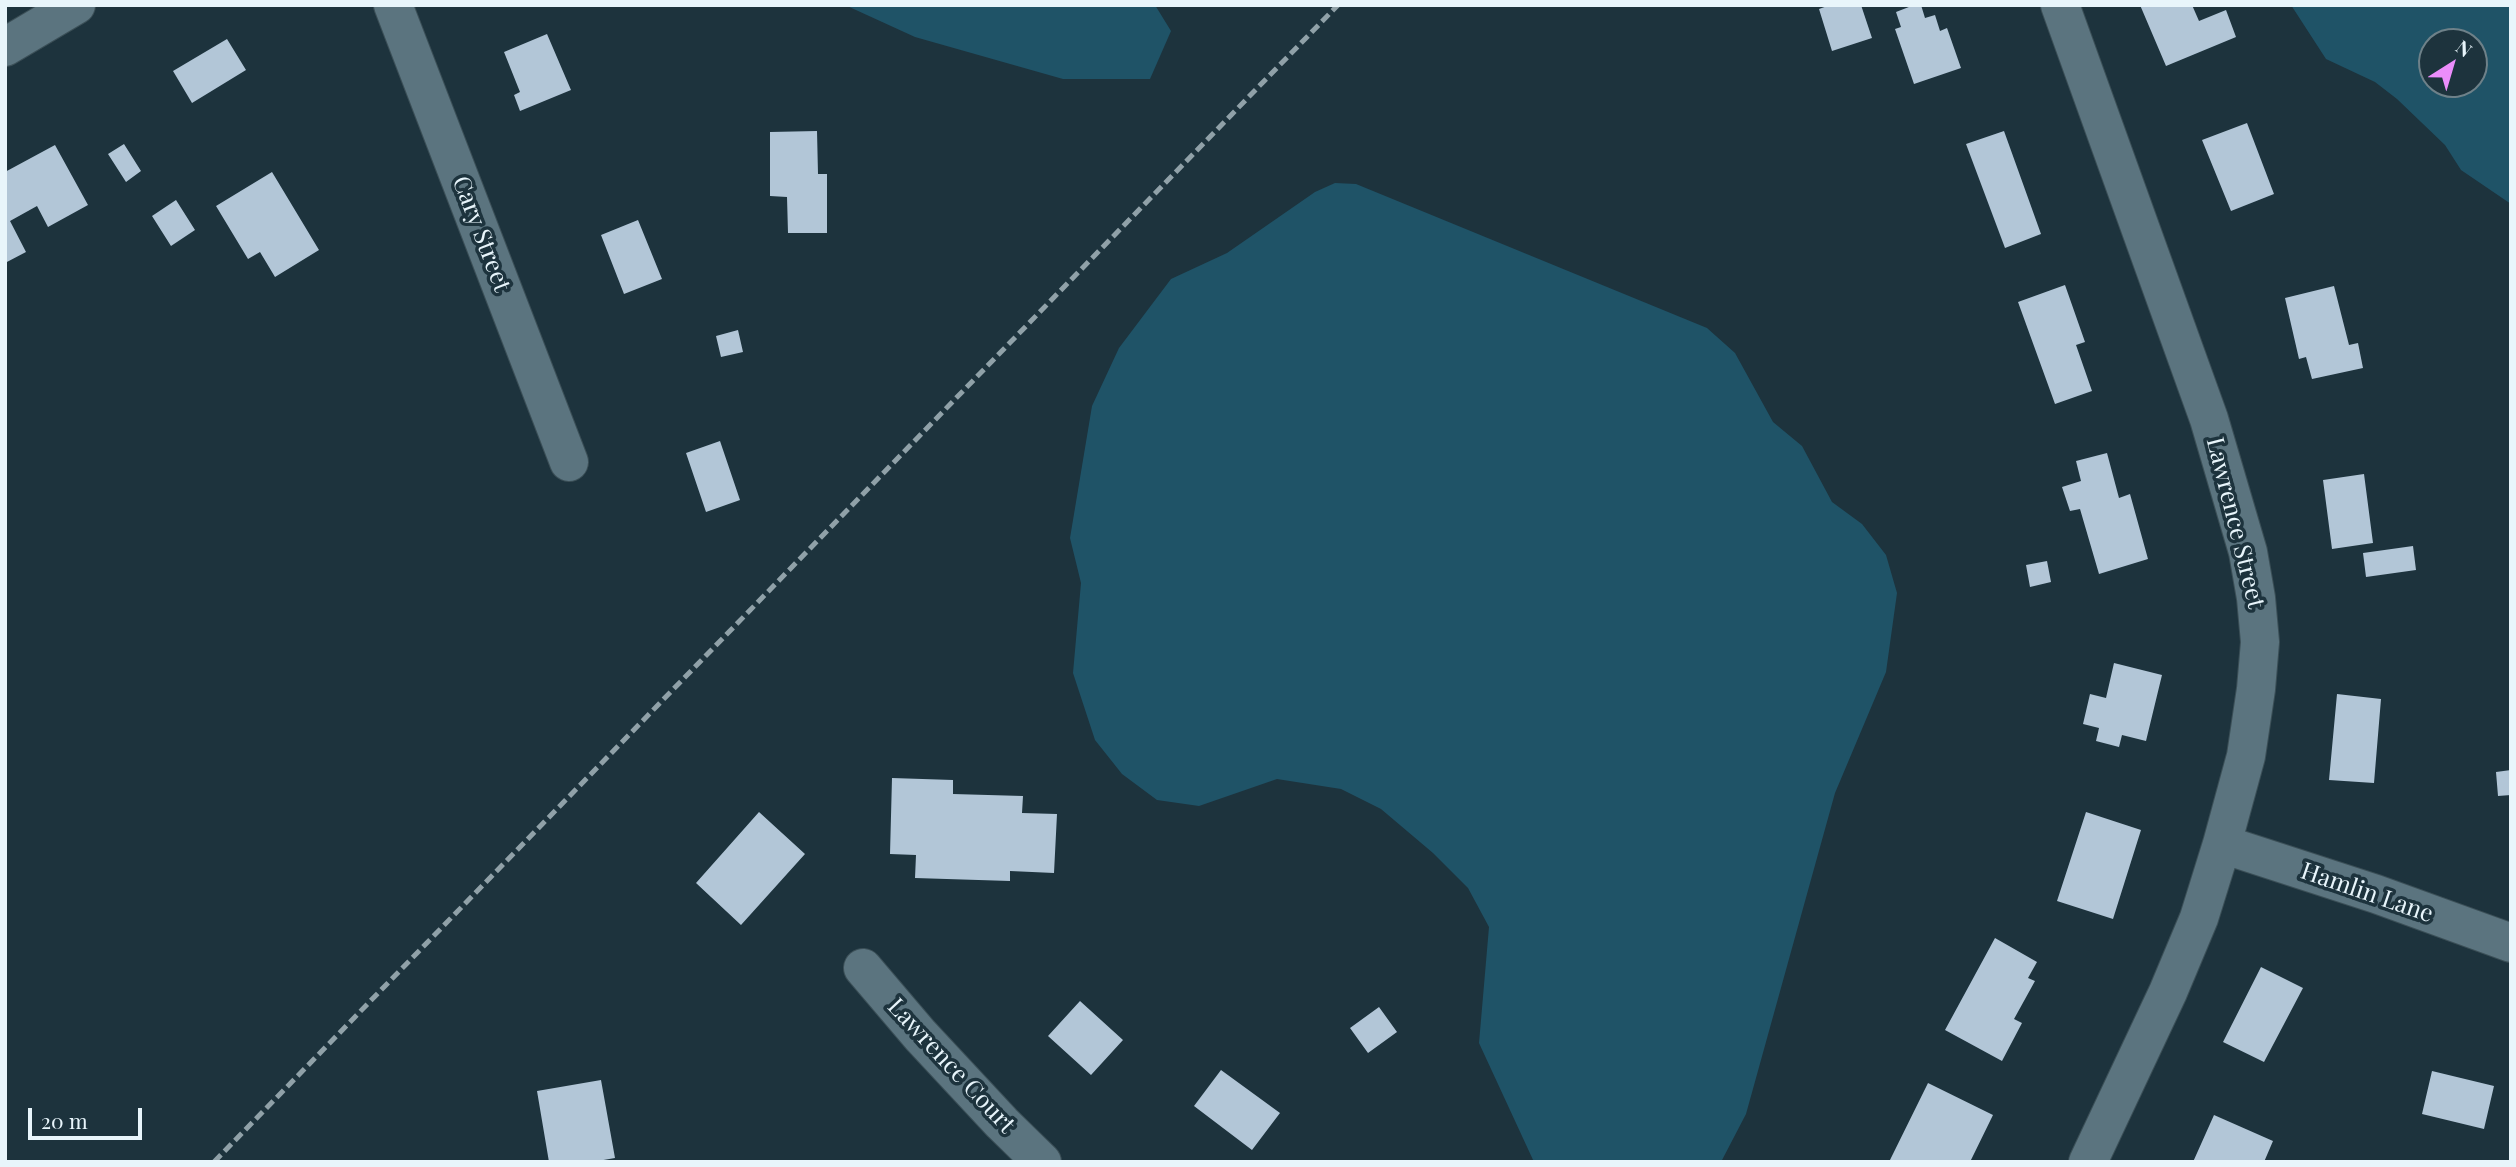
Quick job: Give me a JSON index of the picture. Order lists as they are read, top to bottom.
{
  "streets": {
    "street": [
      "Cary Street",
      "Lawrence Street",
      "Hamlin Lane",
      "Lawrence Court"
    ]
  },
  "crossings": [
    ["Lawrence Street", "Hamlin Lane"]
  ],
  "scale_bar": "20 m",
  "north": "top right"
}
